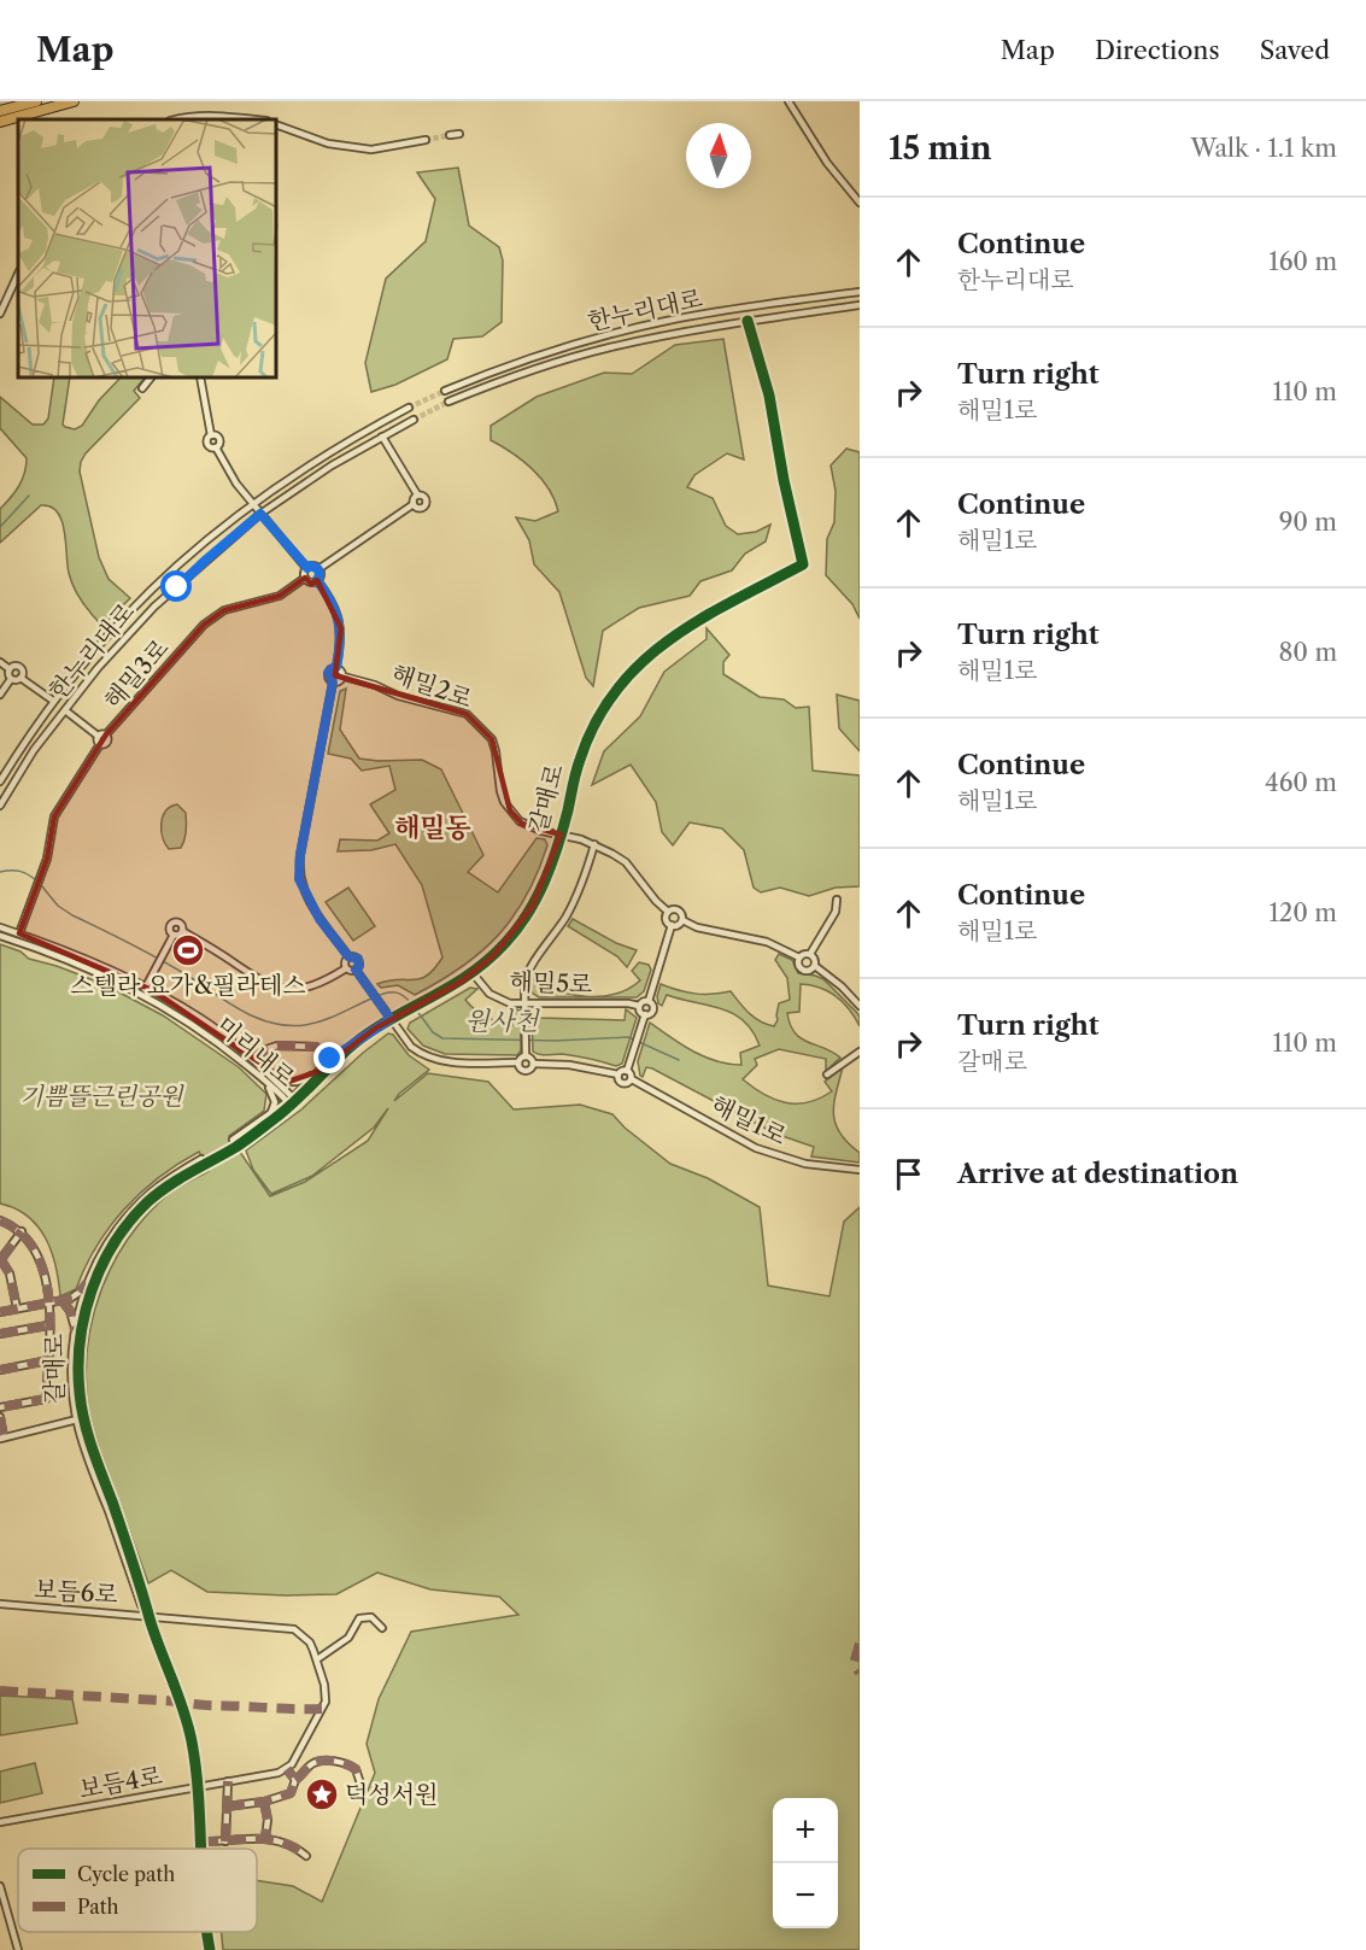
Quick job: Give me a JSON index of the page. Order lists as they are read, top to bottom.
{
  "streets": {
    "street": [
      "한누리대로",
      "해밀3로",
      "해밀2로",
      "갈매로",
      "해밀5로",
      "미리내로",
      "해밀1로",
      "보듬6로",
      "보듬4로"
    ]
  },
  "crossings": [
    ["한누리대로", "갈매로"],
    ["해밀3로", "미리내로"],
    ["해밀2로", "갈매로"],
    ["갈매로", "해밀5로"],
    ["갈매로", "미리내로"],
    ["갈매로", "보듬6로"],
    ["갈매로", "보듬4로"]
  ],
  "districts": ["해밀동"],
  "water": ["원사천"],
  "parks": ["기쁨뜰근린공원"],
  "places": {
    "sports": ["스텔라 요가&필라테스"],
    "place": ["덕성서원"]
  },
  "legend": ["Cycle path", "Path"],
  "north": "top",
  "page": {
    "header": "Map",
    "nav": ["Map", "Directions", "Saved"],
    "heading": ["15 min", "Walk · 1.1 km"],
    "list": [
      ["Continue", "한누리대로", "160 m"],
      ["Turn right", "해밀1로", "110 m"],
      ["Continue", "해밀1로", "90 m"],
      ["Turn right", "해밀1로", "80 m"],
      ["Continue", "해밀1로", "460 m"],
      ["Continue", "해밀1로", "120 m"],
      ["Turn right", "갈매로", "110 m"],
      "Arrive at destination"
    ],
    "map_buttons": ["+", "−"]
  }
}
